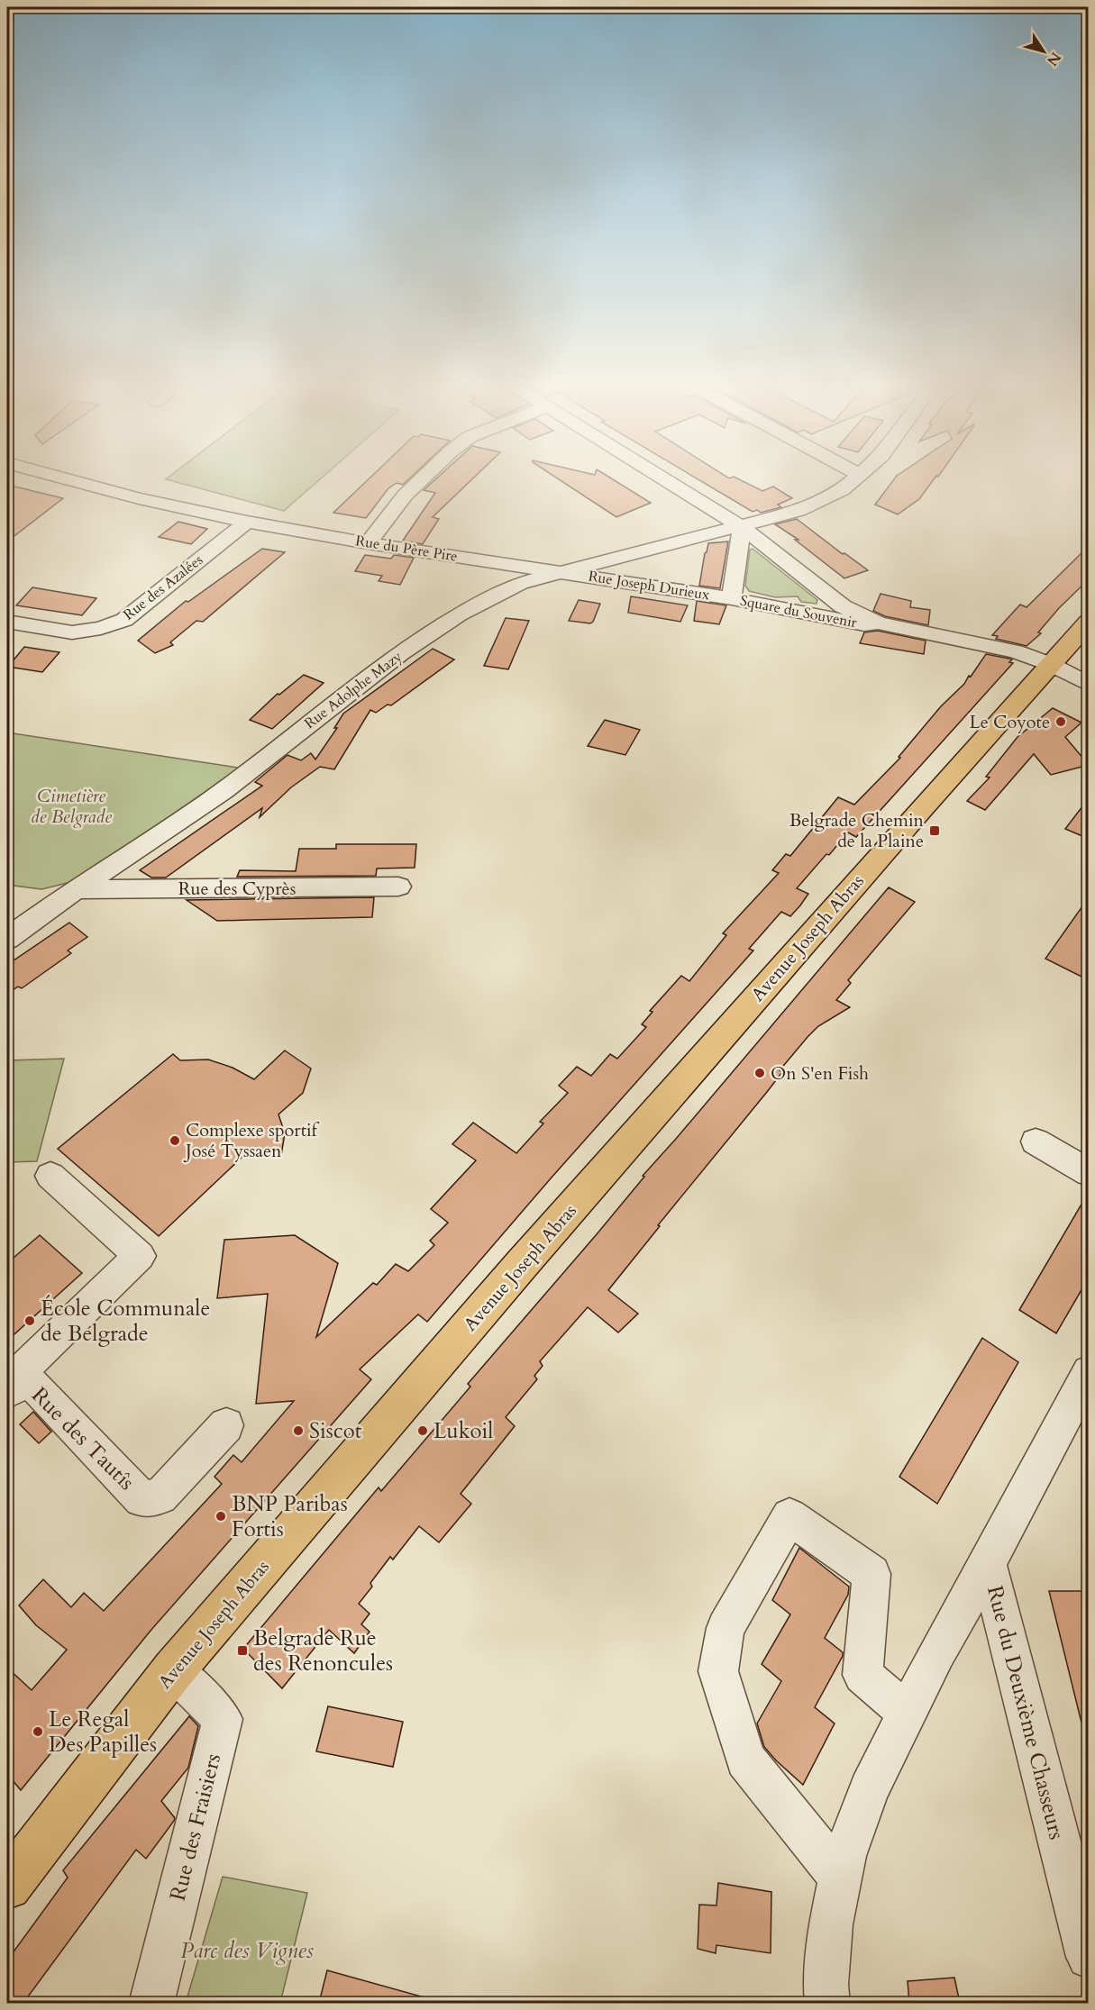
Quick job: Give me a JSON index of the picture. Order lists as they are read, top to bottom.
{
  "streets": {
    "main road": ["Avenue Joseph Abras"],
    "street": [
      "Rue du Père Pire",
      "Rue Joseph Durieux",
      "Rue des Azalées",
      "Square du Souvenir",
      "Rue Adolphe Mazy",
      "Rue des Cyprès",
      "Rue des Tautîs",
      "Rue du Deuxième Chasseurs",
      "Rue des Fraisiers"
    ]
  },
  "crossings": [
    ["Rue du Père Pire", "Rue Joseph Durieux"],
    ["Rue du Père Pire", "Rue des Azalées"],
    ["Rue du Père Pire", "Rue Adolphe Mazy"],
    ["Rue Joseph Durieux", "Square du Souvenir"],
    ["Rue Joseph Durieux", "Rue Adolphe Mazy"],
    ["Square du Souvenir", "Rue Adolphe Mazy"],
    ["Square du Souvenir", "Avenue Joseph Abras"],
    ["Rue Adolphe Mazy", "Rue des Cyprès"],
    ["Avenue Joseph Abras", "Rue des Fraisiers"]
  ],
  "parks": ["Cimetière de Belgrade", "Parc des Vignes"],
  "places": {
    "other": [
      "Le Coyote",
      "On S'en Fish",
      "Complexe sportif José Tyssaen",
      "École Communale de Belgrade",
      "Siscot",
      "Lukoil",
      "BNP Paribas Fortis",
      "Le Regal Des Papilles"
    ],
    "transit": ["Belgrade Chemin de la Plaine", "Belgrade Rue des Renoncules"]
  },
  "north": "bottom right"
}
